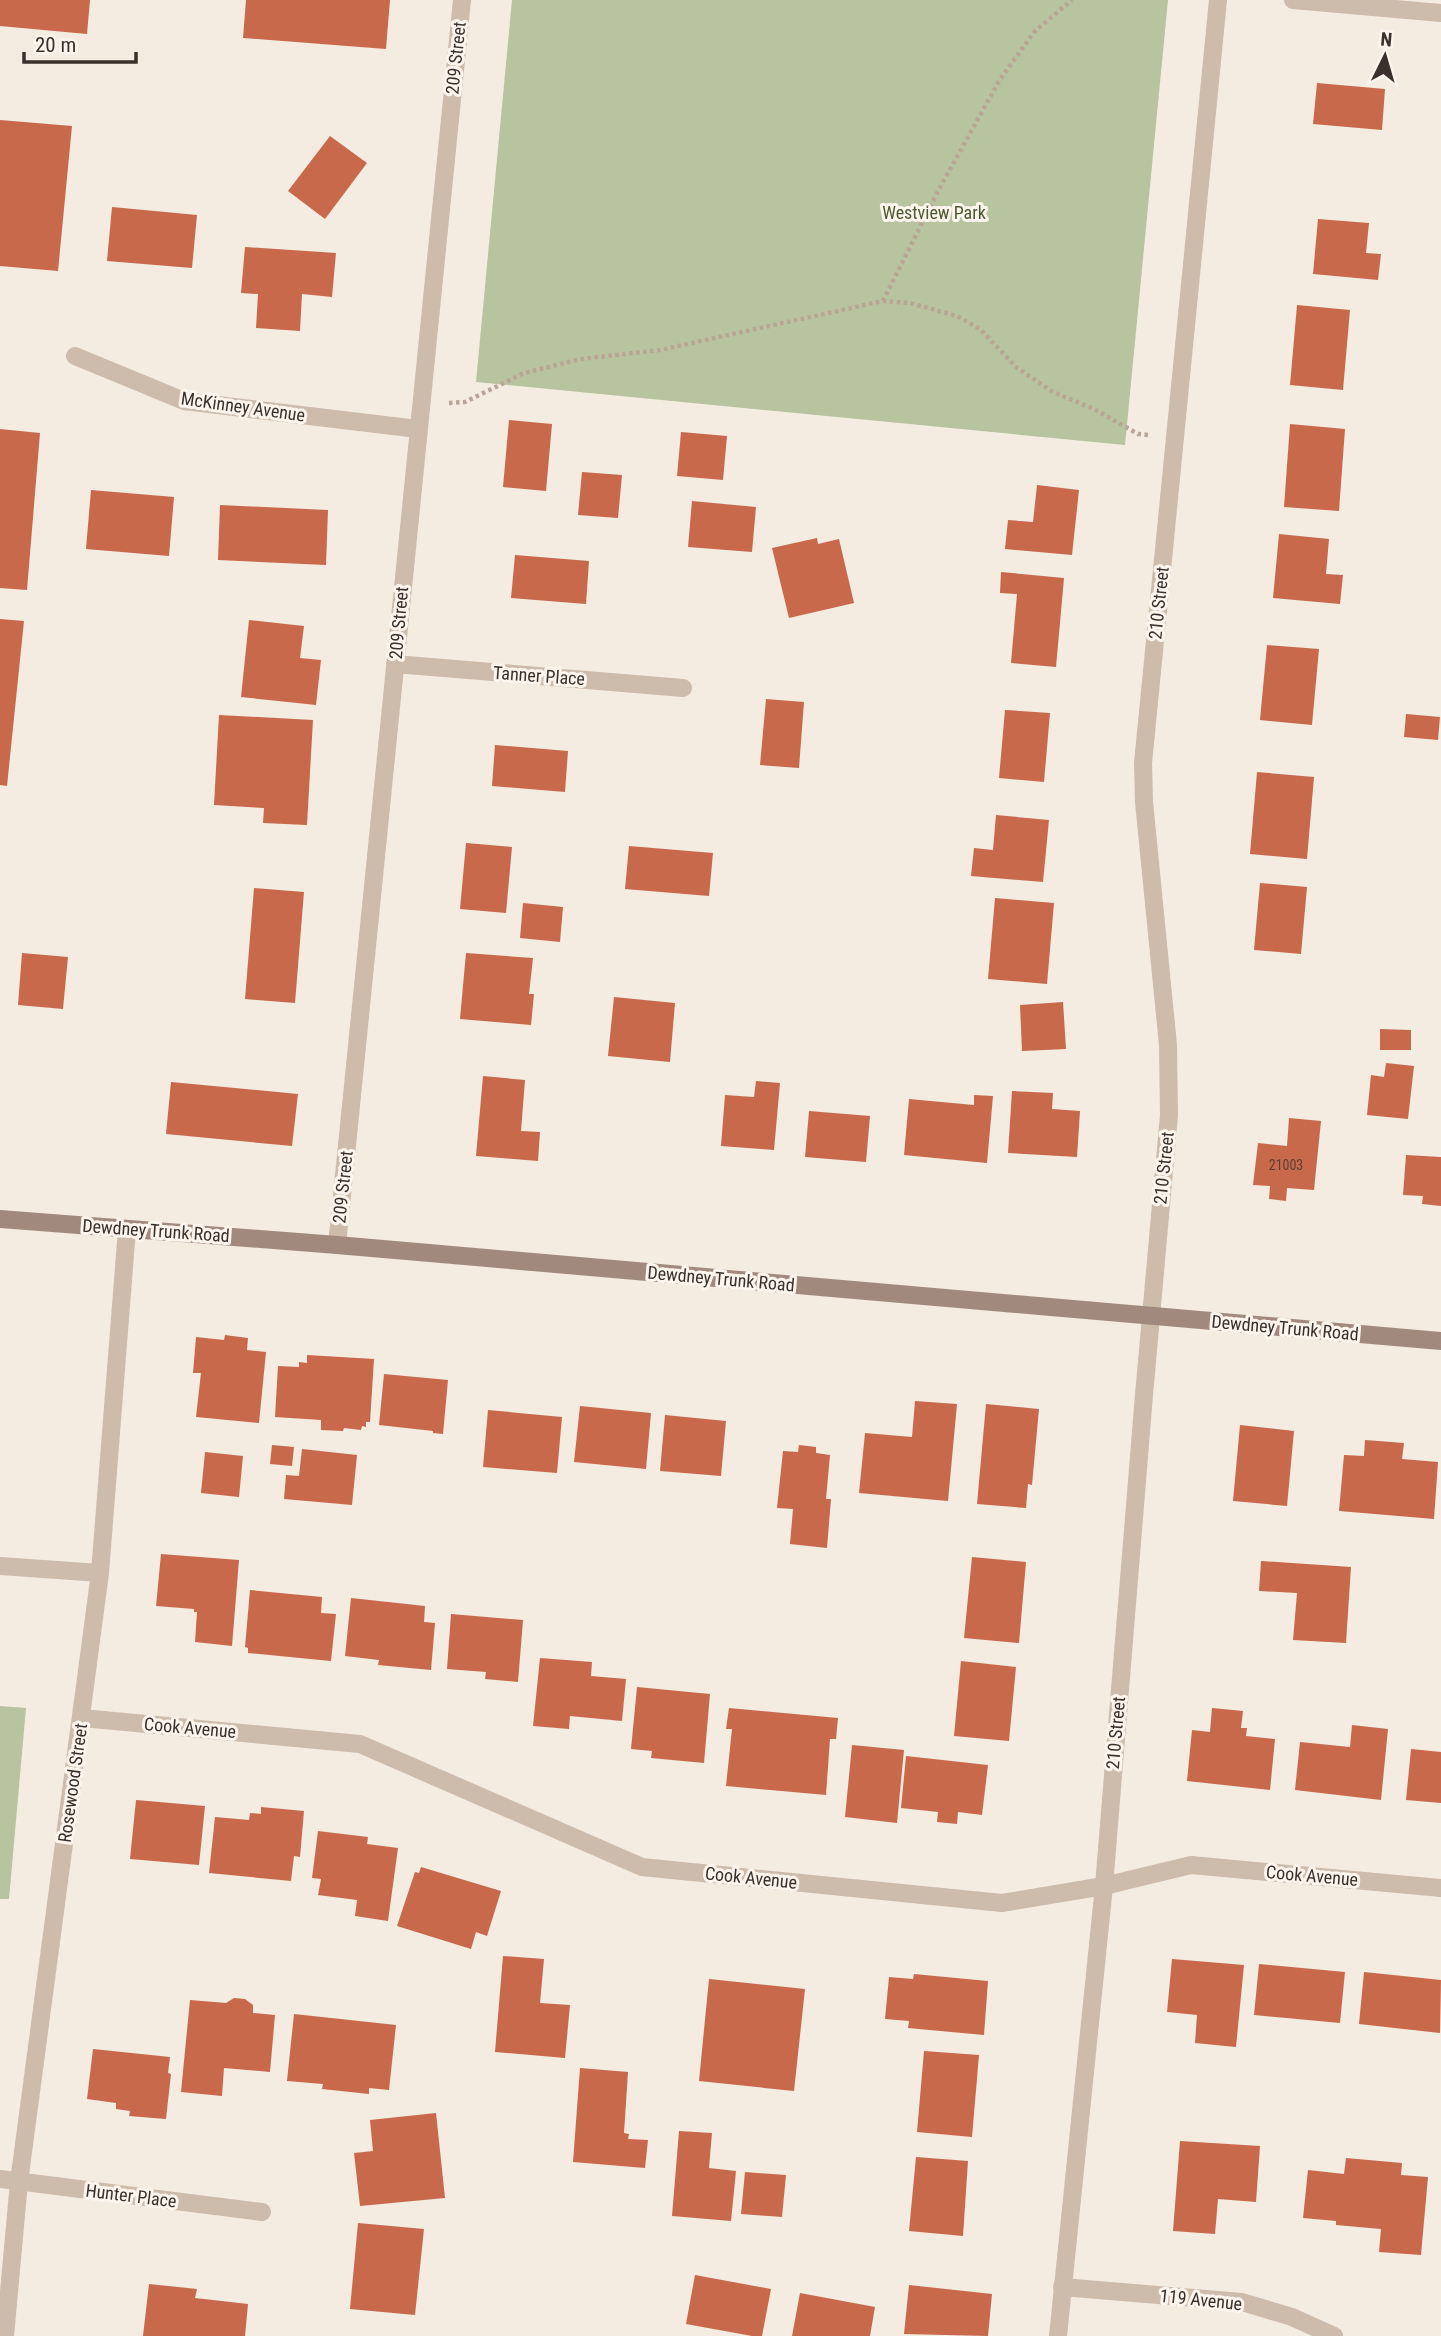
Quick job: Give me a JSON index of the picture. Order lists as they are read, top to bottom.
{
  "streets": {
    "main road": ["Dewdney Trunk Road"],
    "street": [
      "209 Street",
      "McKinney Avenue",
      "210 Street",
      "Tanner Place",
      "Cook Avenue",
      "Rosewood Street",
      "Hunter Place",
      "119 Avenue"
    ]
  },
  "crossings": [
    ["209 Street", "McKinney Avenue"],
    ["209 Street", "Tanner Place"],
    ["209 Street", "Dewdney Trunk Road"],
    ["210 Street", "Dewdney Trunk Road"],
    ["210 Street", "Cook Avenue"],
    ["210 Street", "119 Avenue"],
    ["Dewdney Trunk Road", "Rosewood Street"],
    ["Cook Avenue", "Rosewood Street"],
    ["Rosewood Street", "Hunter Place"]
  ],
  "parks": ["Westview Park"],
  "house_numbers": ["21003"],
  "scale_bar": "20 m",
  "north": "top"
}
